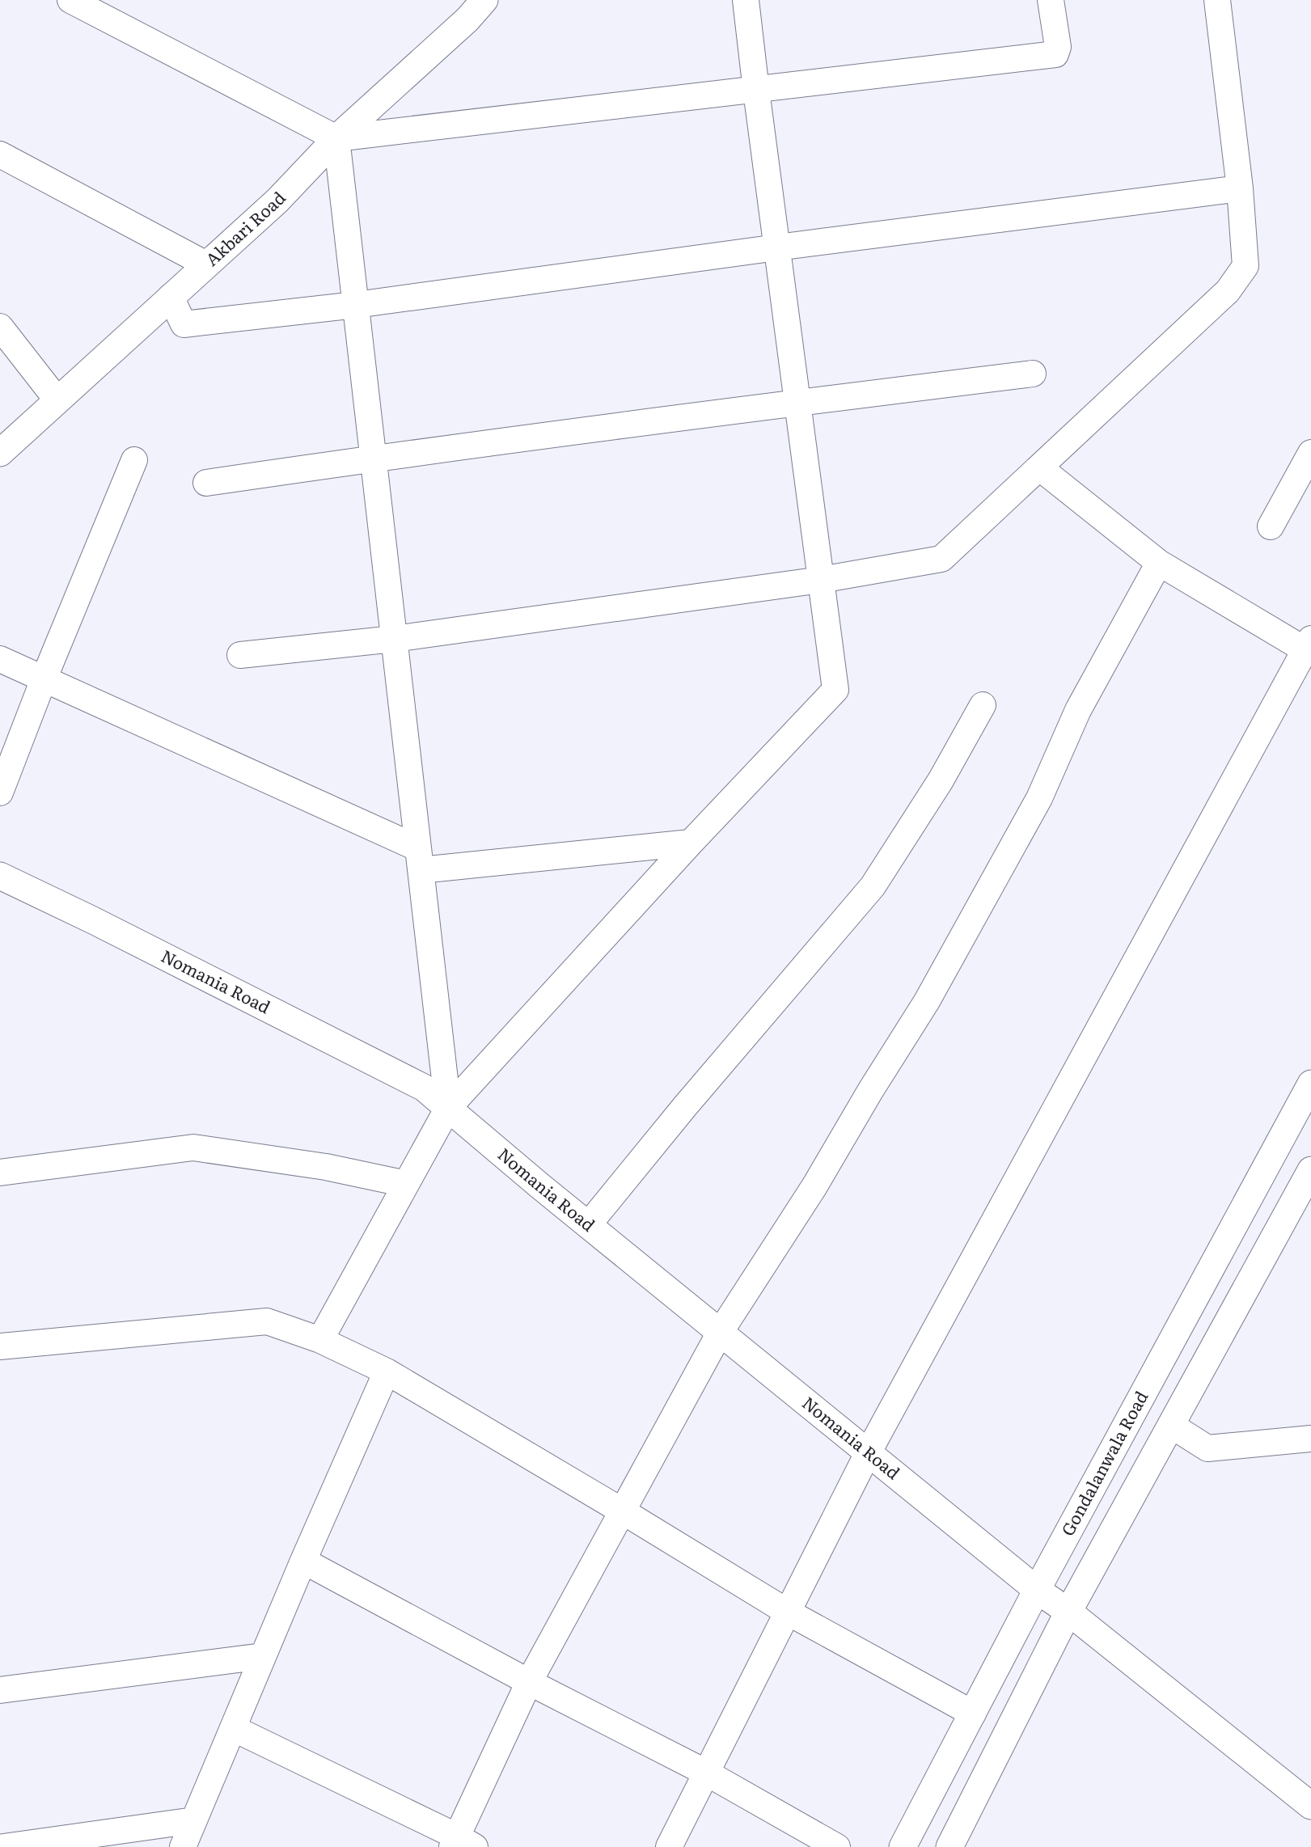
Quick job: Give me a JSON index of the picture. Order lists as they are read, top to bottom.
{
  "streets": {
    "street": ["Akbari Road", "Nomania Road", "Gondalanwala Road"]
  },
  "crossings": [
    ["Nomania Road", "Gondalanwala Road"]
  ]
}
